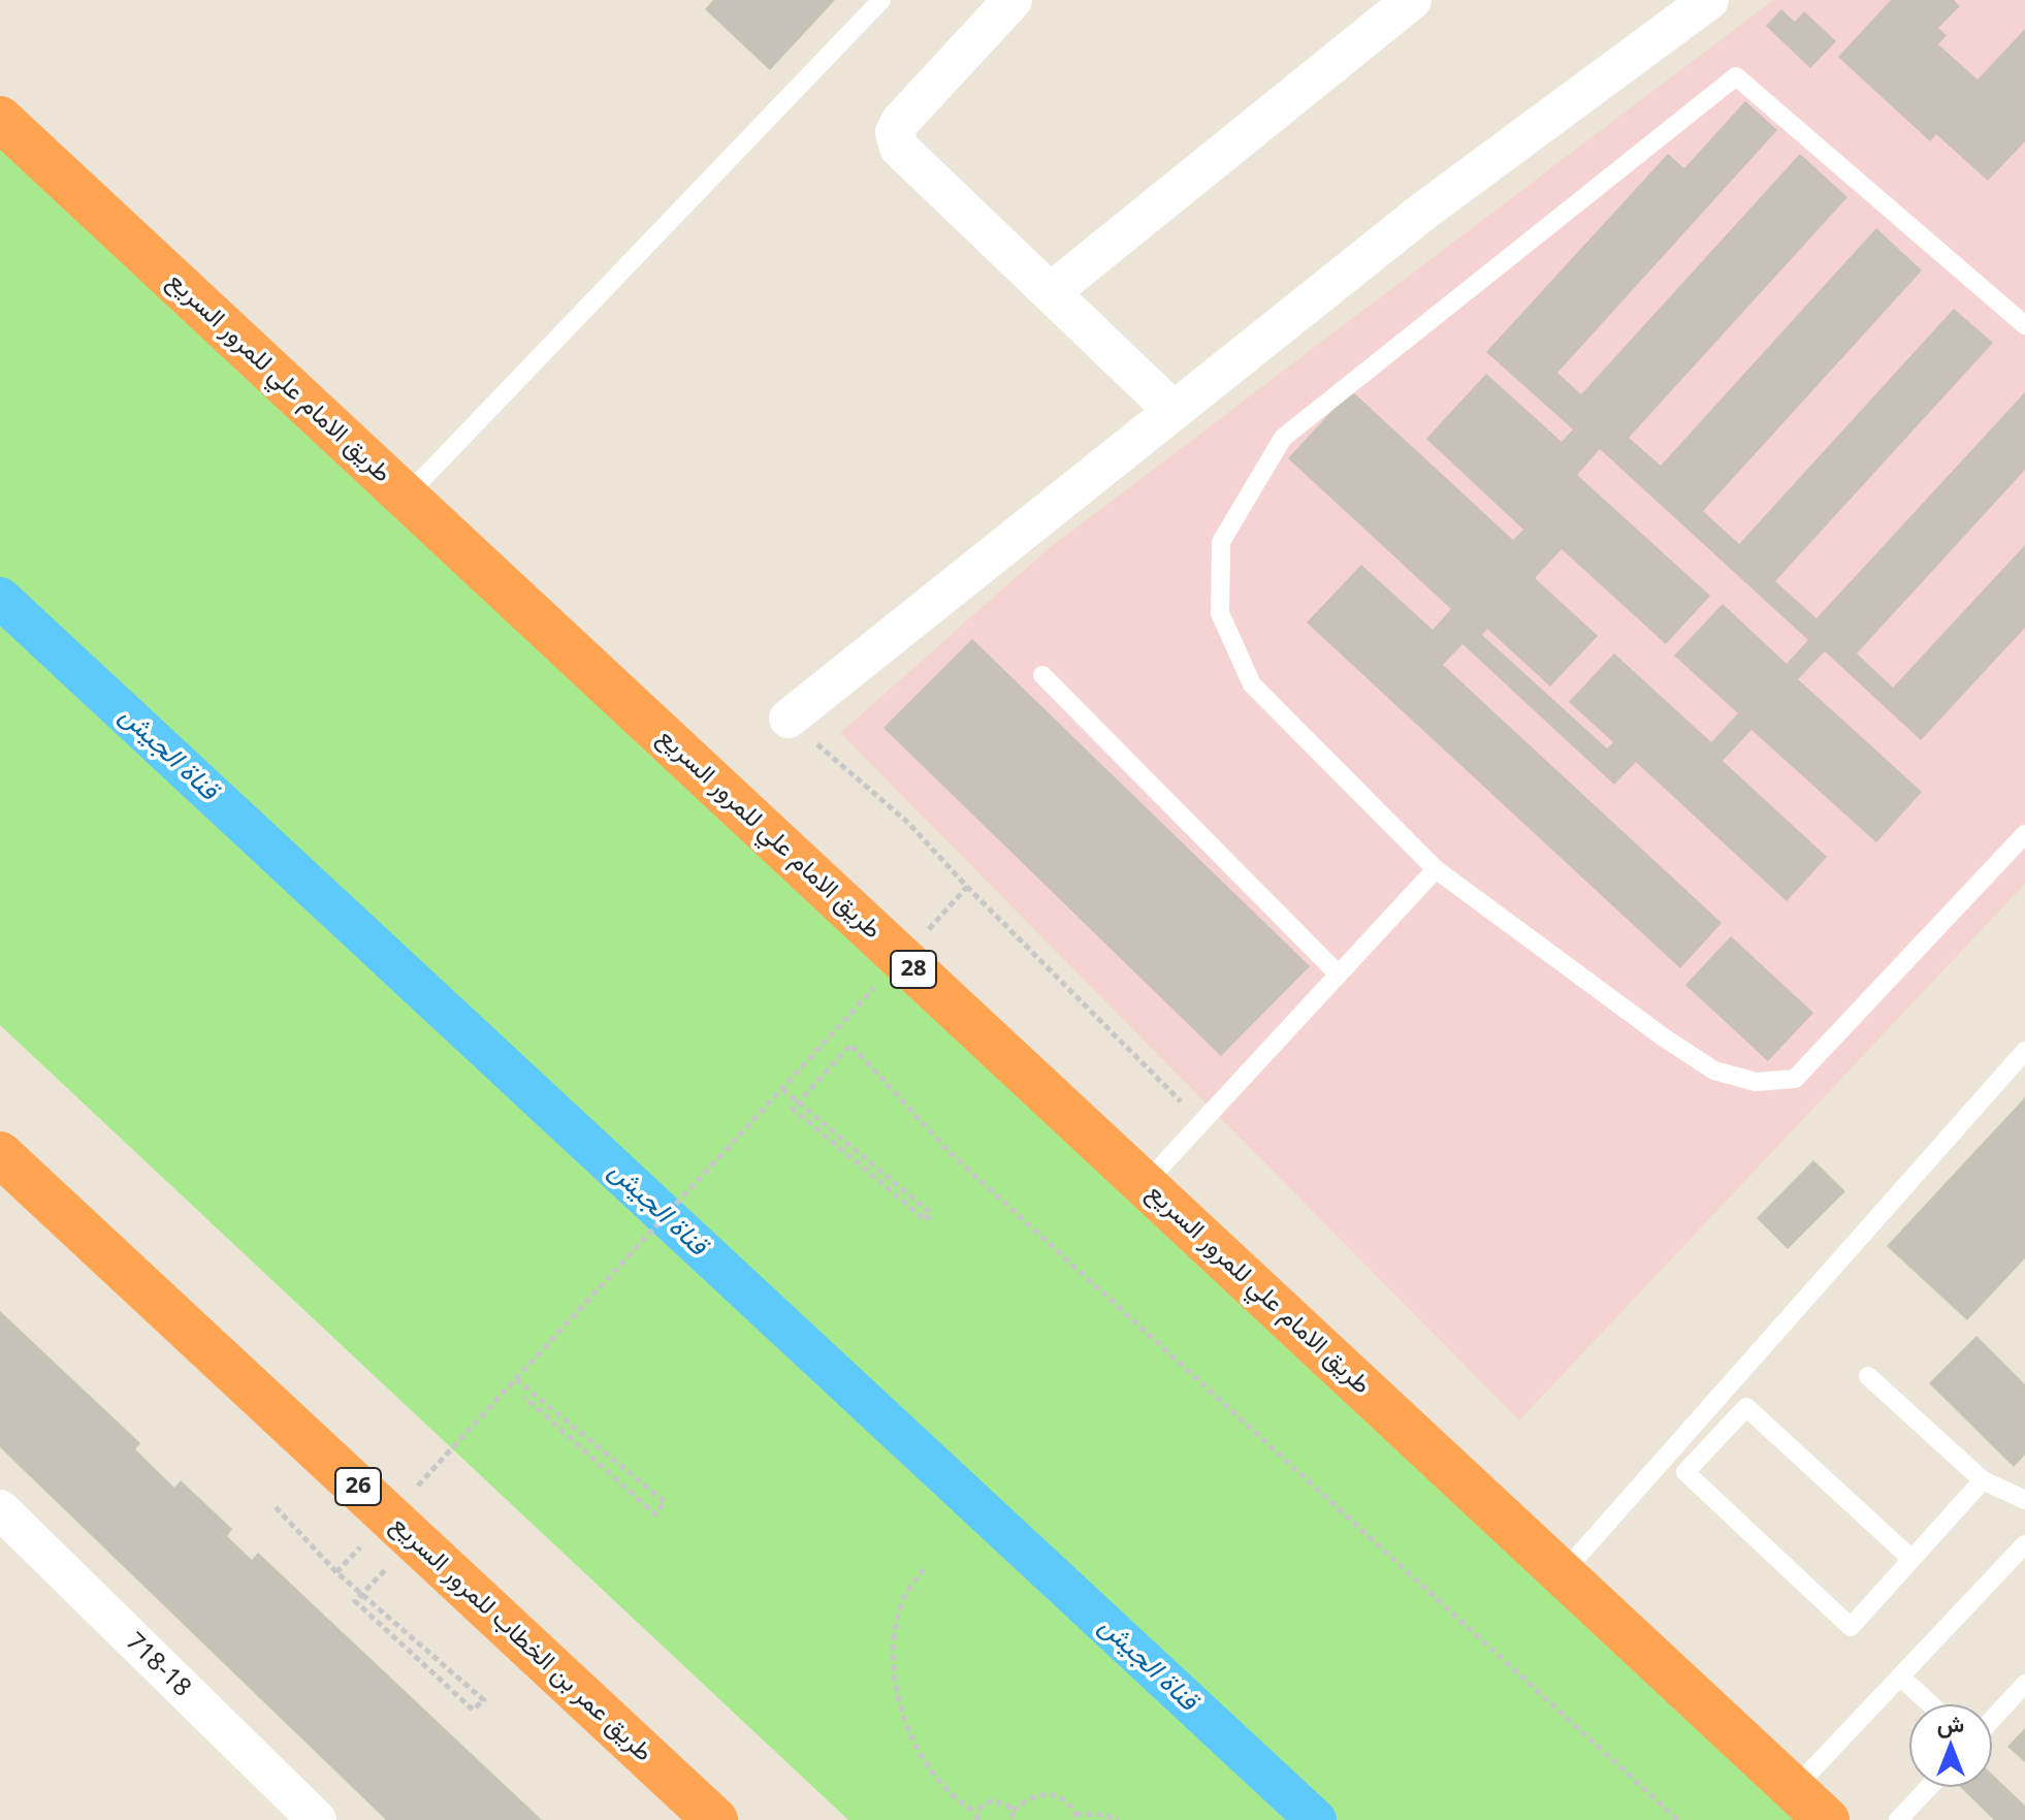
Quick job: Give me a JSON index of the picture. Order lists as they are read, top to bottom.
{
  "streets": {
    "highway": [
      "طريق الامام علي للمرور السريع",
      "28",
      "26",
      "طريق عمر بن الخطاب للمرور السريع"
    ],
    "street": ["718-18"]
  },
  "water": ["قناة الجيش"],
  "north": "top"
}
